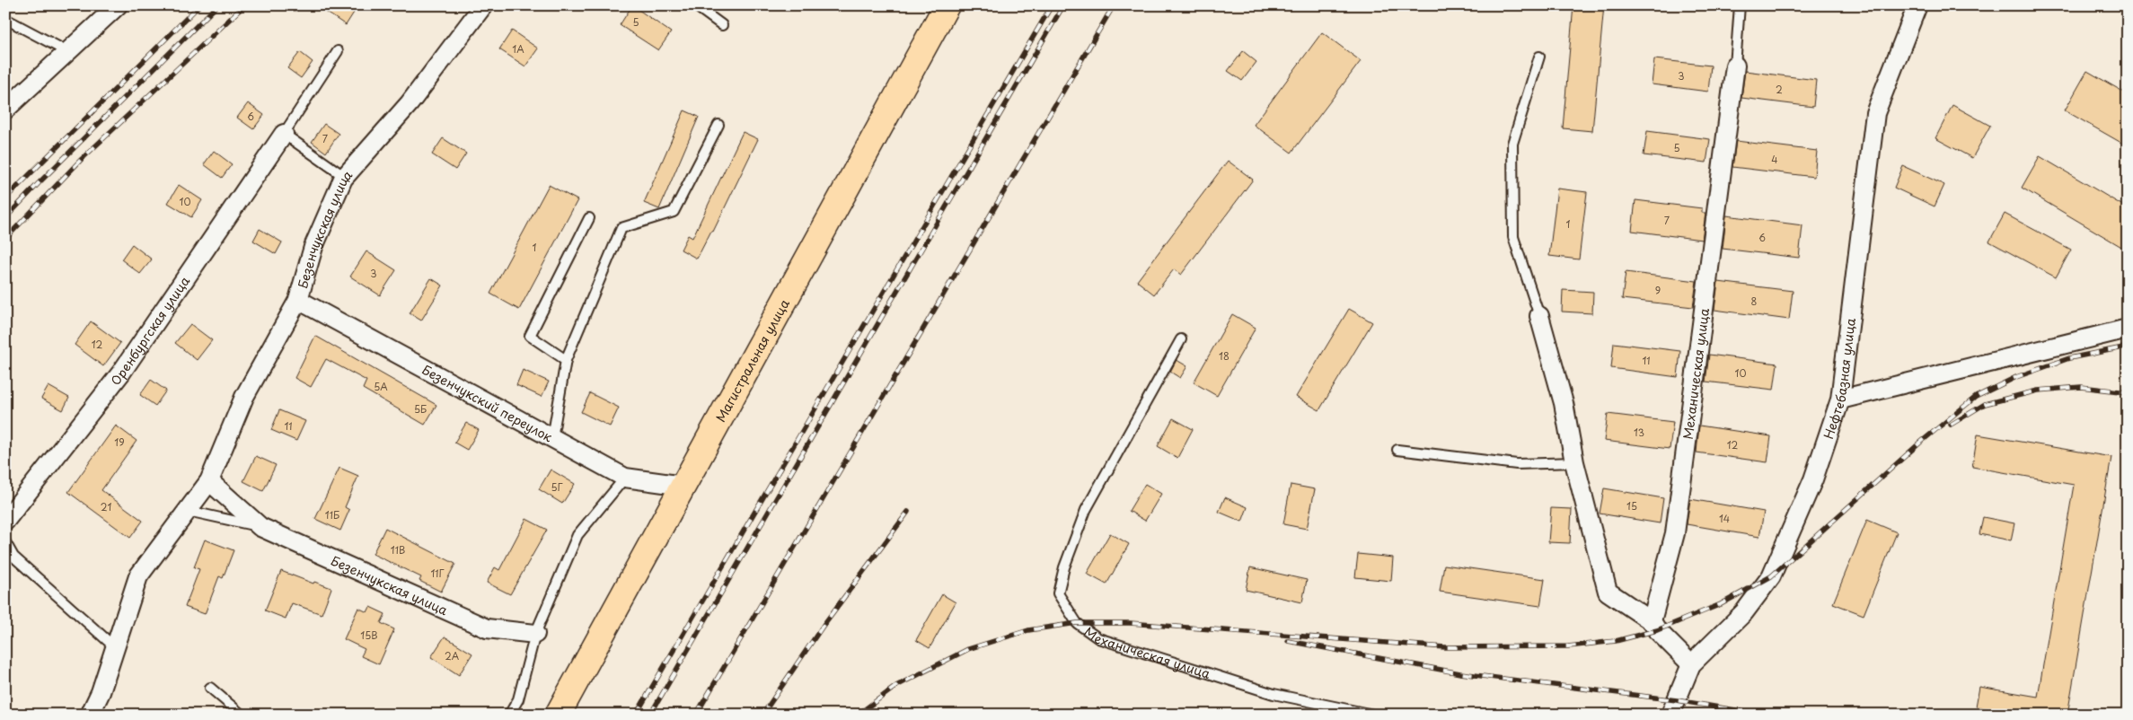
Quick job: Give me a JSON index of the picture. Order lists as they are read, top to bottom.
{
  "streets": {
    "main road": ["Магистральная улица"],
    "street": [
      "Безенчукская улица",
      "Оренбургская улица",
      "Механическая улица",
      "Нефтебазная улица",
      "Безенчукский переулок"
    ]
  },
  "crossings": [
    ["Безенчукская улица", "Безенчукский переулок"],
    ["Магистральная улица", "Безенчукский переулок"]
  ],
  "house_numbers": [
    "5",
    "1А",
    "3",
    "2",
    "6",
    "7",
    "5",
    "4",
    "10",
    "7",
    "1",
    "6",
    "1",
    "3",
    "9",
    "8",
    "12",
    "18",
    "11",
    "10",
    "5А",
    "5Б",
    "11",
    "13",
    "19",
    "12",
    "5Г",
    "15",
    "21",
    "11Б",
    "14",
    "11В",
    "11Г",
    "15В",
    "2А"
  ]
}
